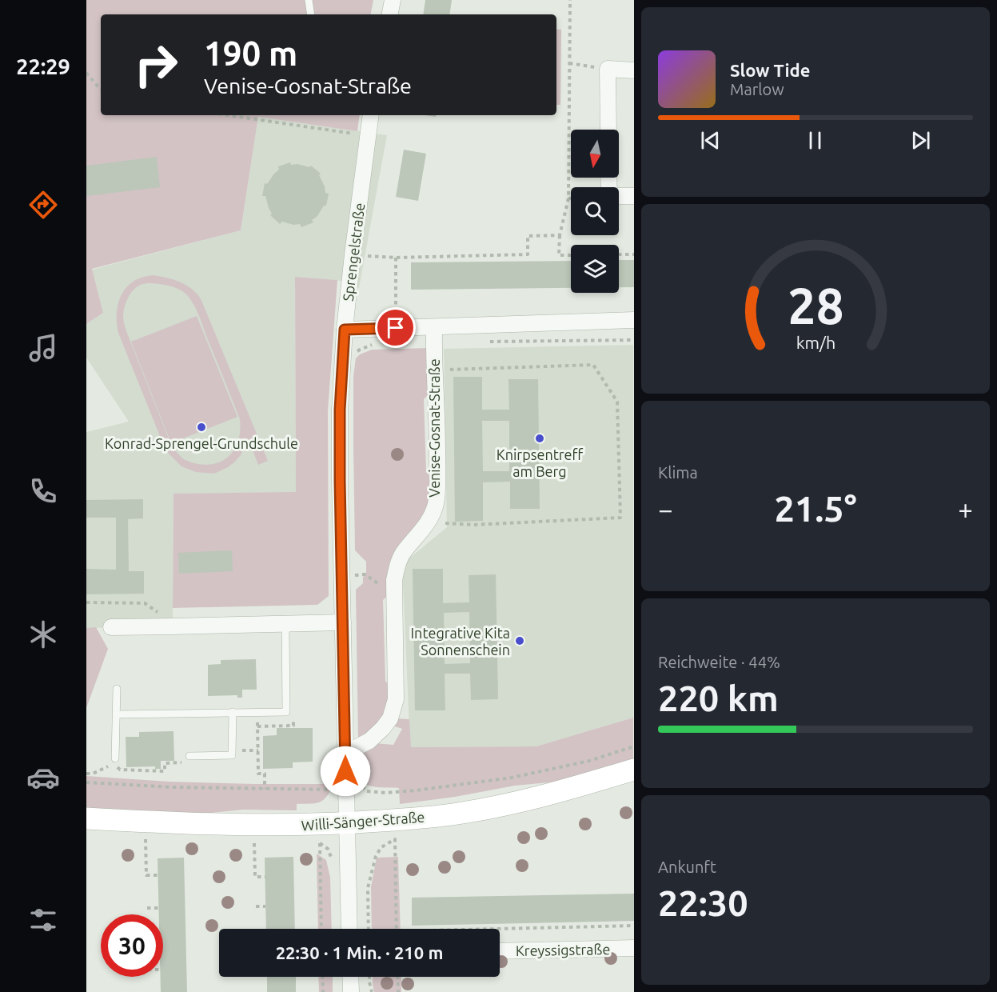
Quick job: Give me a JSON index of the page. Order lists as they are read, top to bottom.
{
  "streets": {
    "main road": ["Willi-Sänger-Straße"],
    "street": ["Sprengelstraße", "Venise-Gosnat-Straße", "Kreyssigstraße"]
  },
  "crossings": [
    ["Sprengelstraße", "Venise-Gosnat-Straße"],
    ["Sprengelstraße", "Willi-Sänger-Straße"]
  ],
  "places": ["Konrad-Sprengel-Grundschule", "Knirpsentreff am Berg", "Integrative Kita Sonnenschein"],
  "north": "bottom",
  "page": {
    "tabs": "22:29",
    "turn": ["190 m", "Venise-Gosnat-Straße"],
    "song": ["Slow Tide", "Marlow"],
    "tile": [
      "Klima",
      ["Reichweite · 44%", "220 km"],
      ["Ankunft", "22:30"]
    ],
    "heat": ["−", "21.5°", "+"],
    "limit": "30",
    "trip": "22:30 · 1 Min. · 210 m",
    "gauge": ["28", "km/h"]
  }
}
